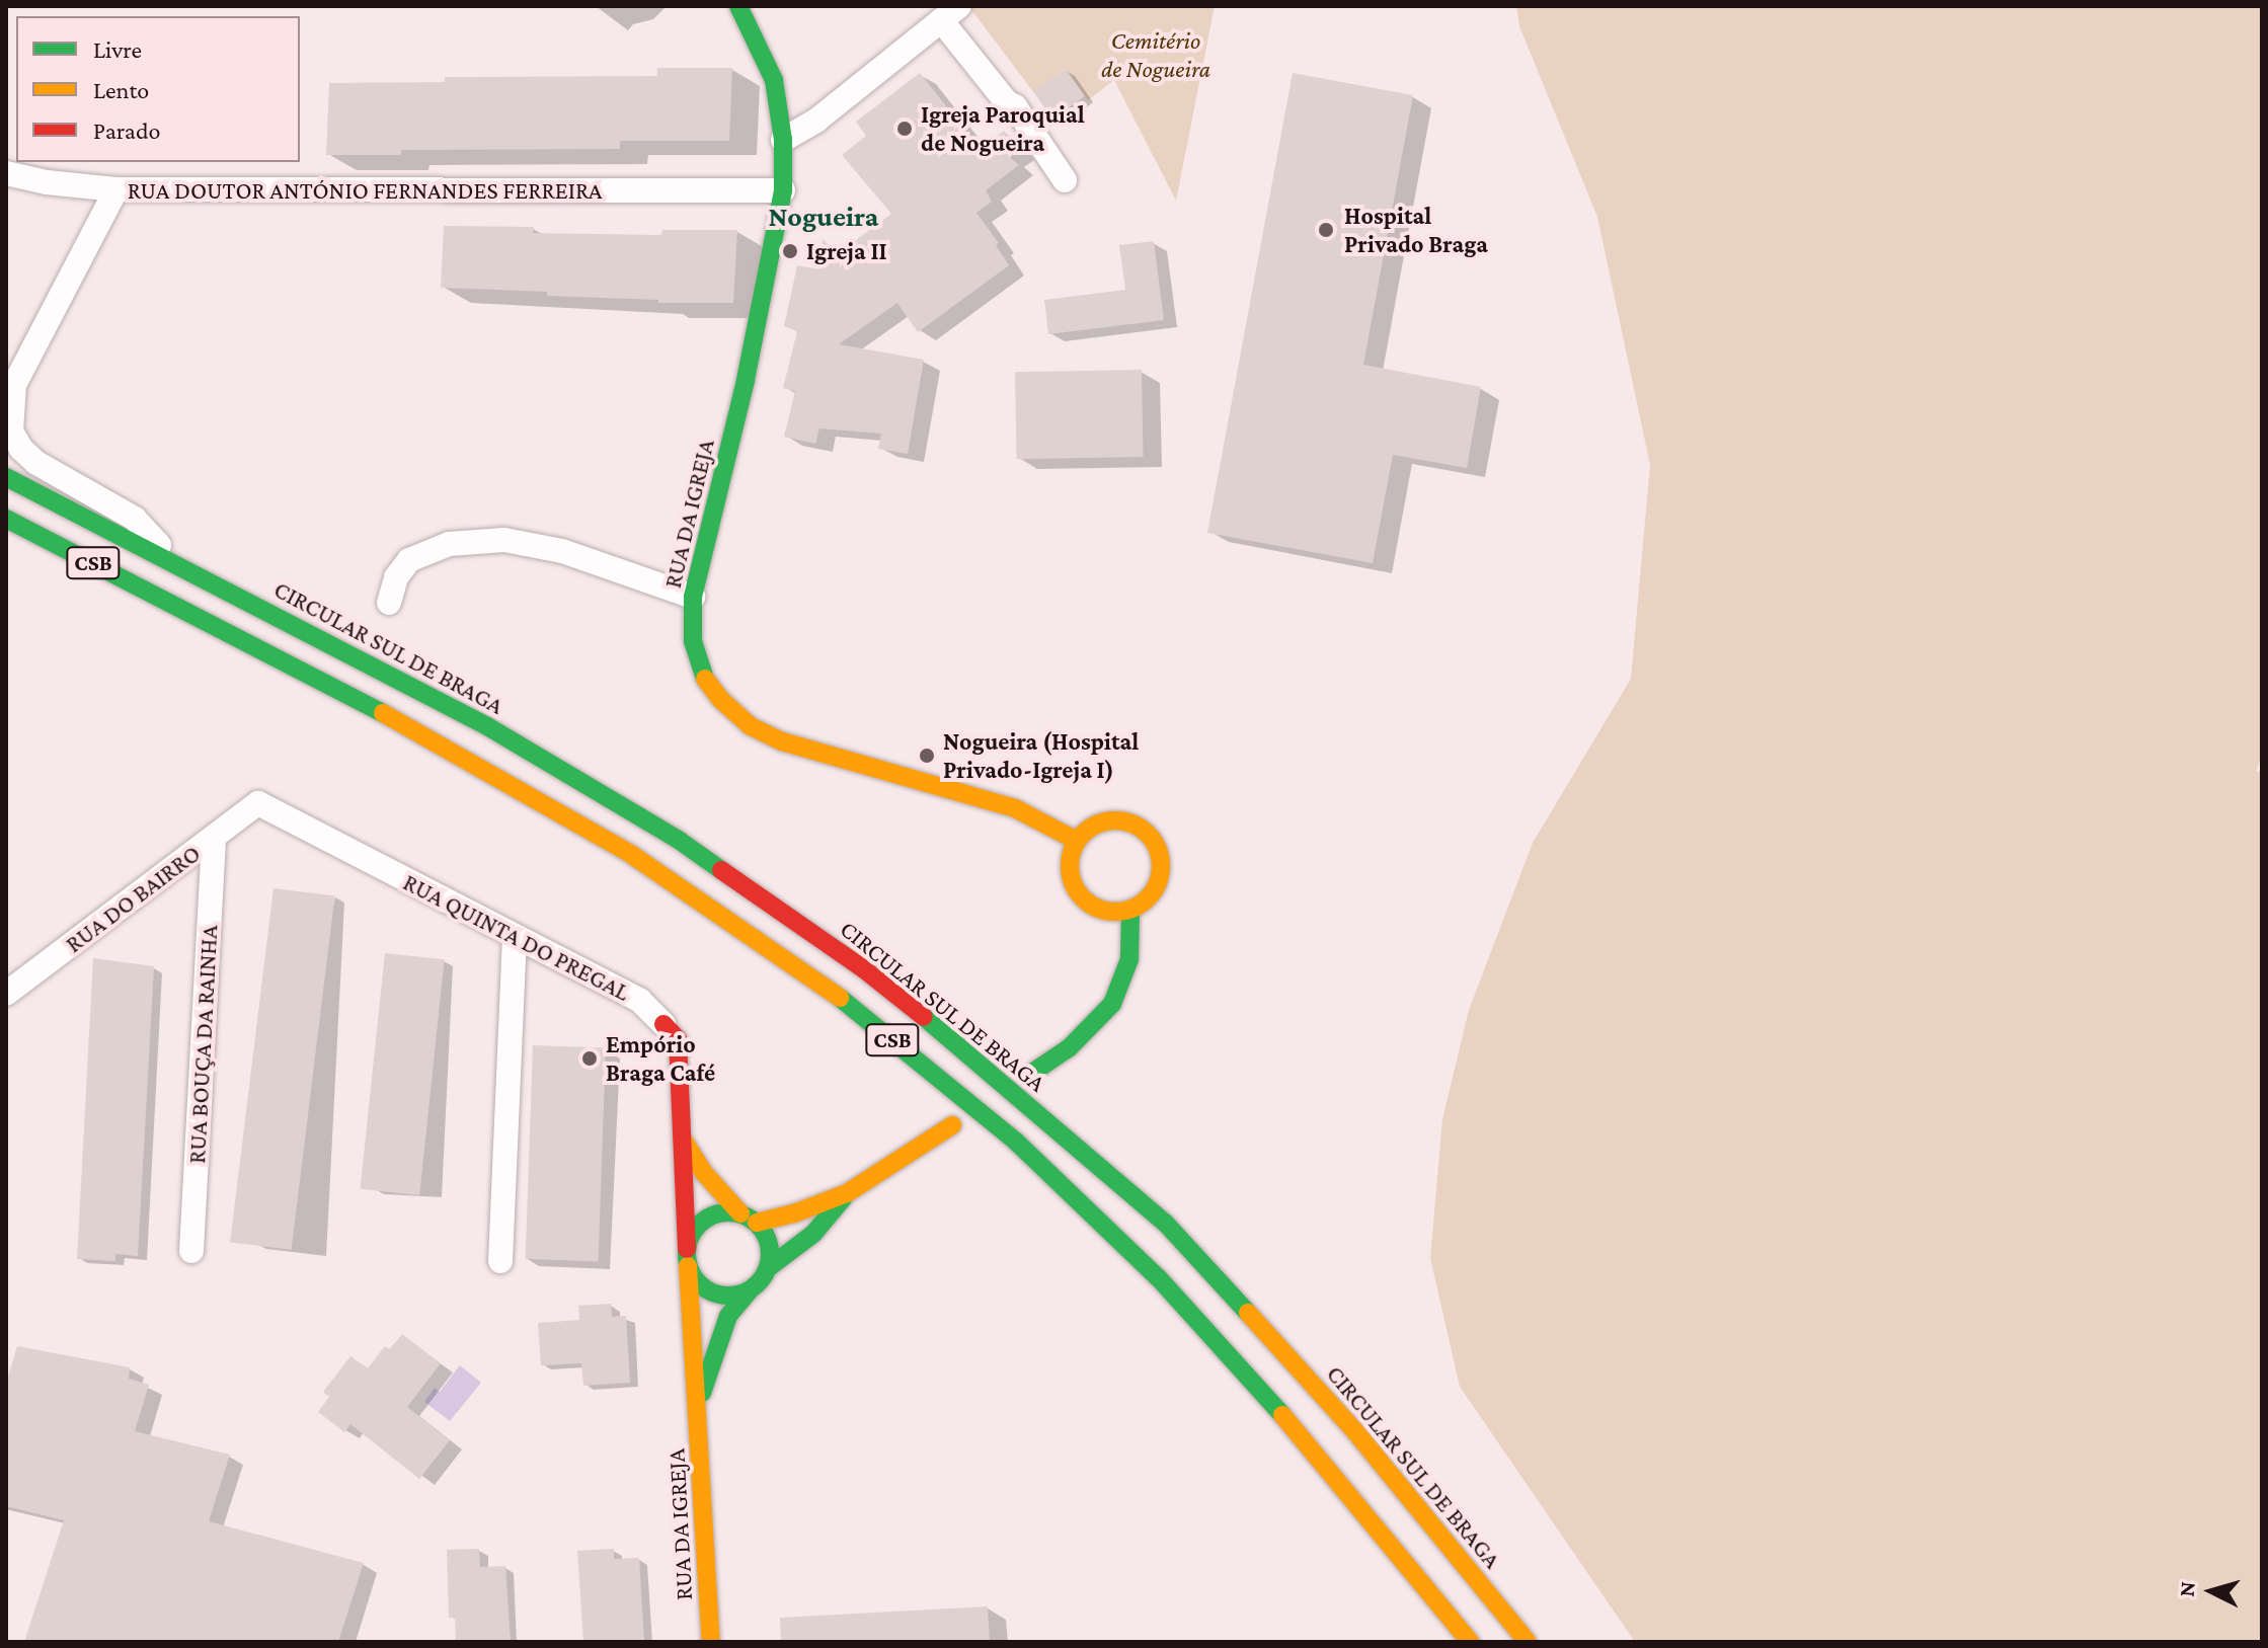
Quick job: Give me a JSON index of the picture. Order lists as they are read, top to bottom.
{
  "streets": {
    "main road": [
      "RUA DA IGREJA",
      "CSB",
      "CIRCULAR SUL DE BRAGA",
      "RUA QUINTA DO PREGAL"
    ],
    "street": ["RUA DOUTOR ANTÓNIO FERNANDES FERREIRA", "RUA DO BAIRRO", "RUA BOUÇA DA RAINHA"]
  },
  "crossings": [
    ["RUA DOUTOR ANTÓNIO FERNANDES FERREIRA", "RUA DA IGREJA"],
    ["RUA DOUTOR ANTÓNIO FERNANDES FERREIRA", "CSB"],
    ["RUA DOUTOR ANTÓNIO FERNANDES FERREIRA", "CIRCULAR SUL DE BRAGA"],
    ["RUA DA IGREJA", "RUA QUINTA DO PREGAL"],
    ["CSB", "CIRCULAR SUL DE BRAGA"],
    ["RUA DO BAIRRO", "RUA QUINTA DO PREGAL"],
    ["RUA DO BAIRRO", "RUA BOUÇA DA RAINHA"]
  ],
  "districts": ["Nogueira"],
  "parks": ["Cemitério de Nogueira"],
  "places": [
    "Igreja Paroquial de Nogueira",
    "Hospital Privado Braga",
    "Igreja II",
    "Nogueira (Hospital Privado-Igreja I)",
    "Empório Braga Café"
  ],
  "legend": ["Livre", "Lento", "Parado"],
  "north": "left"
}
